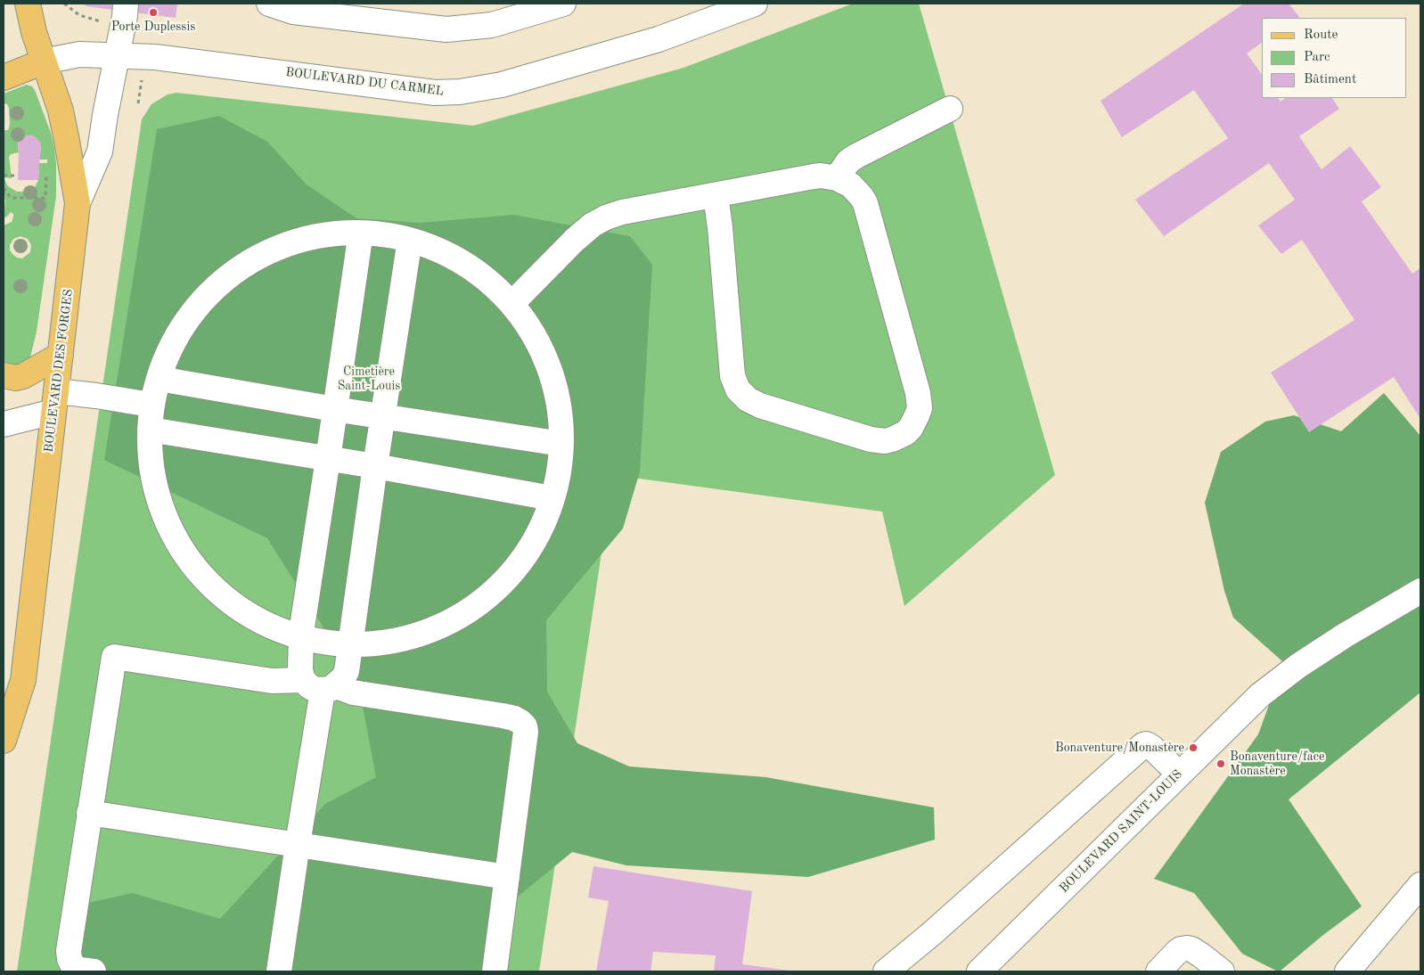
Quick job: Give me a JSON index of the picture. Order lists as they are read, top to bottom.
{
  "streets": {
    "main road": ["BOULEVARD DES FORGES"],
    "street": ["BOULEVARD DU CARMEL", "BOULEVARD SAINT-LOUIS"]
  },
  "crossings": [
    ["BOULEVARD DU CARMEL", "BOULEVARD DES FORGES"]
  ],
  "parks": ["Cimetière Saint-Louis"],
  "places": ["Porte Duplessis", "Bonaventure/Monastère", "Bonaventure/face Monastère"],
  "legend": ["Route", "Parc", "Bâtiment"]
}
